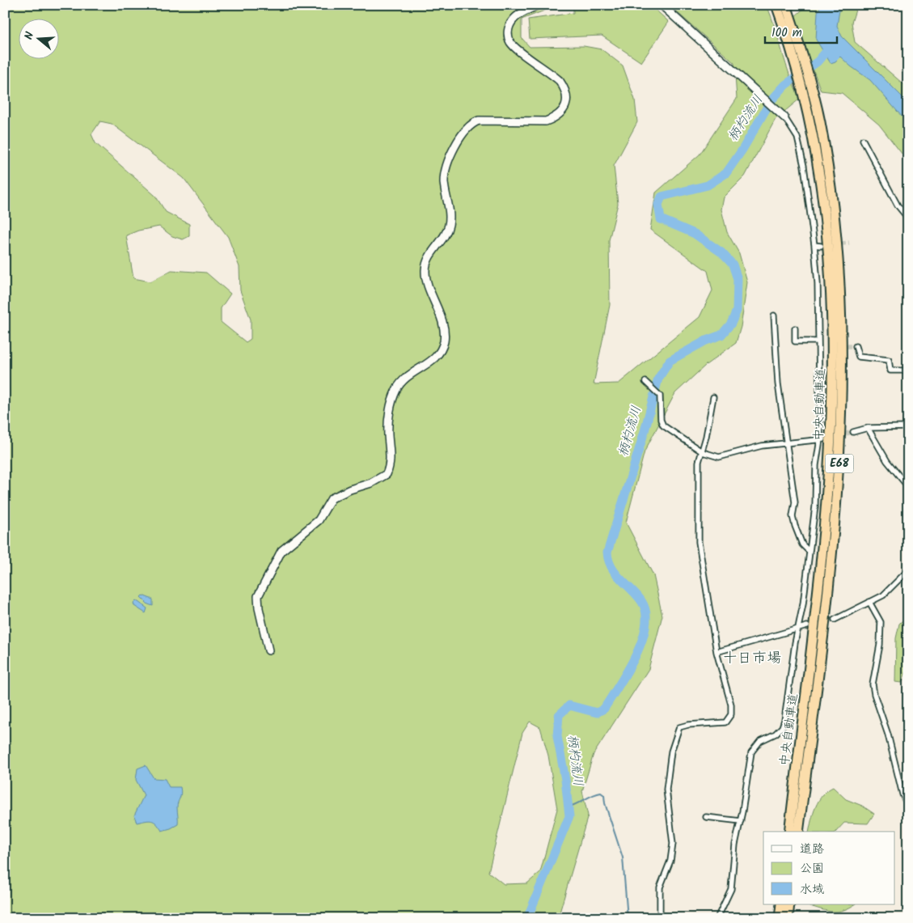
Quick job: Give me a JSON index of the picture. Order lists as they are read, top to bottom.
{
  "streets": {
    "highway": ["中央自動車道", "E68"]
  },
  "districts": ["十日市場"],
  "water": ["柄杓流川"],
  "legend": ["道路", "公園", "水域"],
  "scale_bar": "100 m",
  "north": "left"
}
